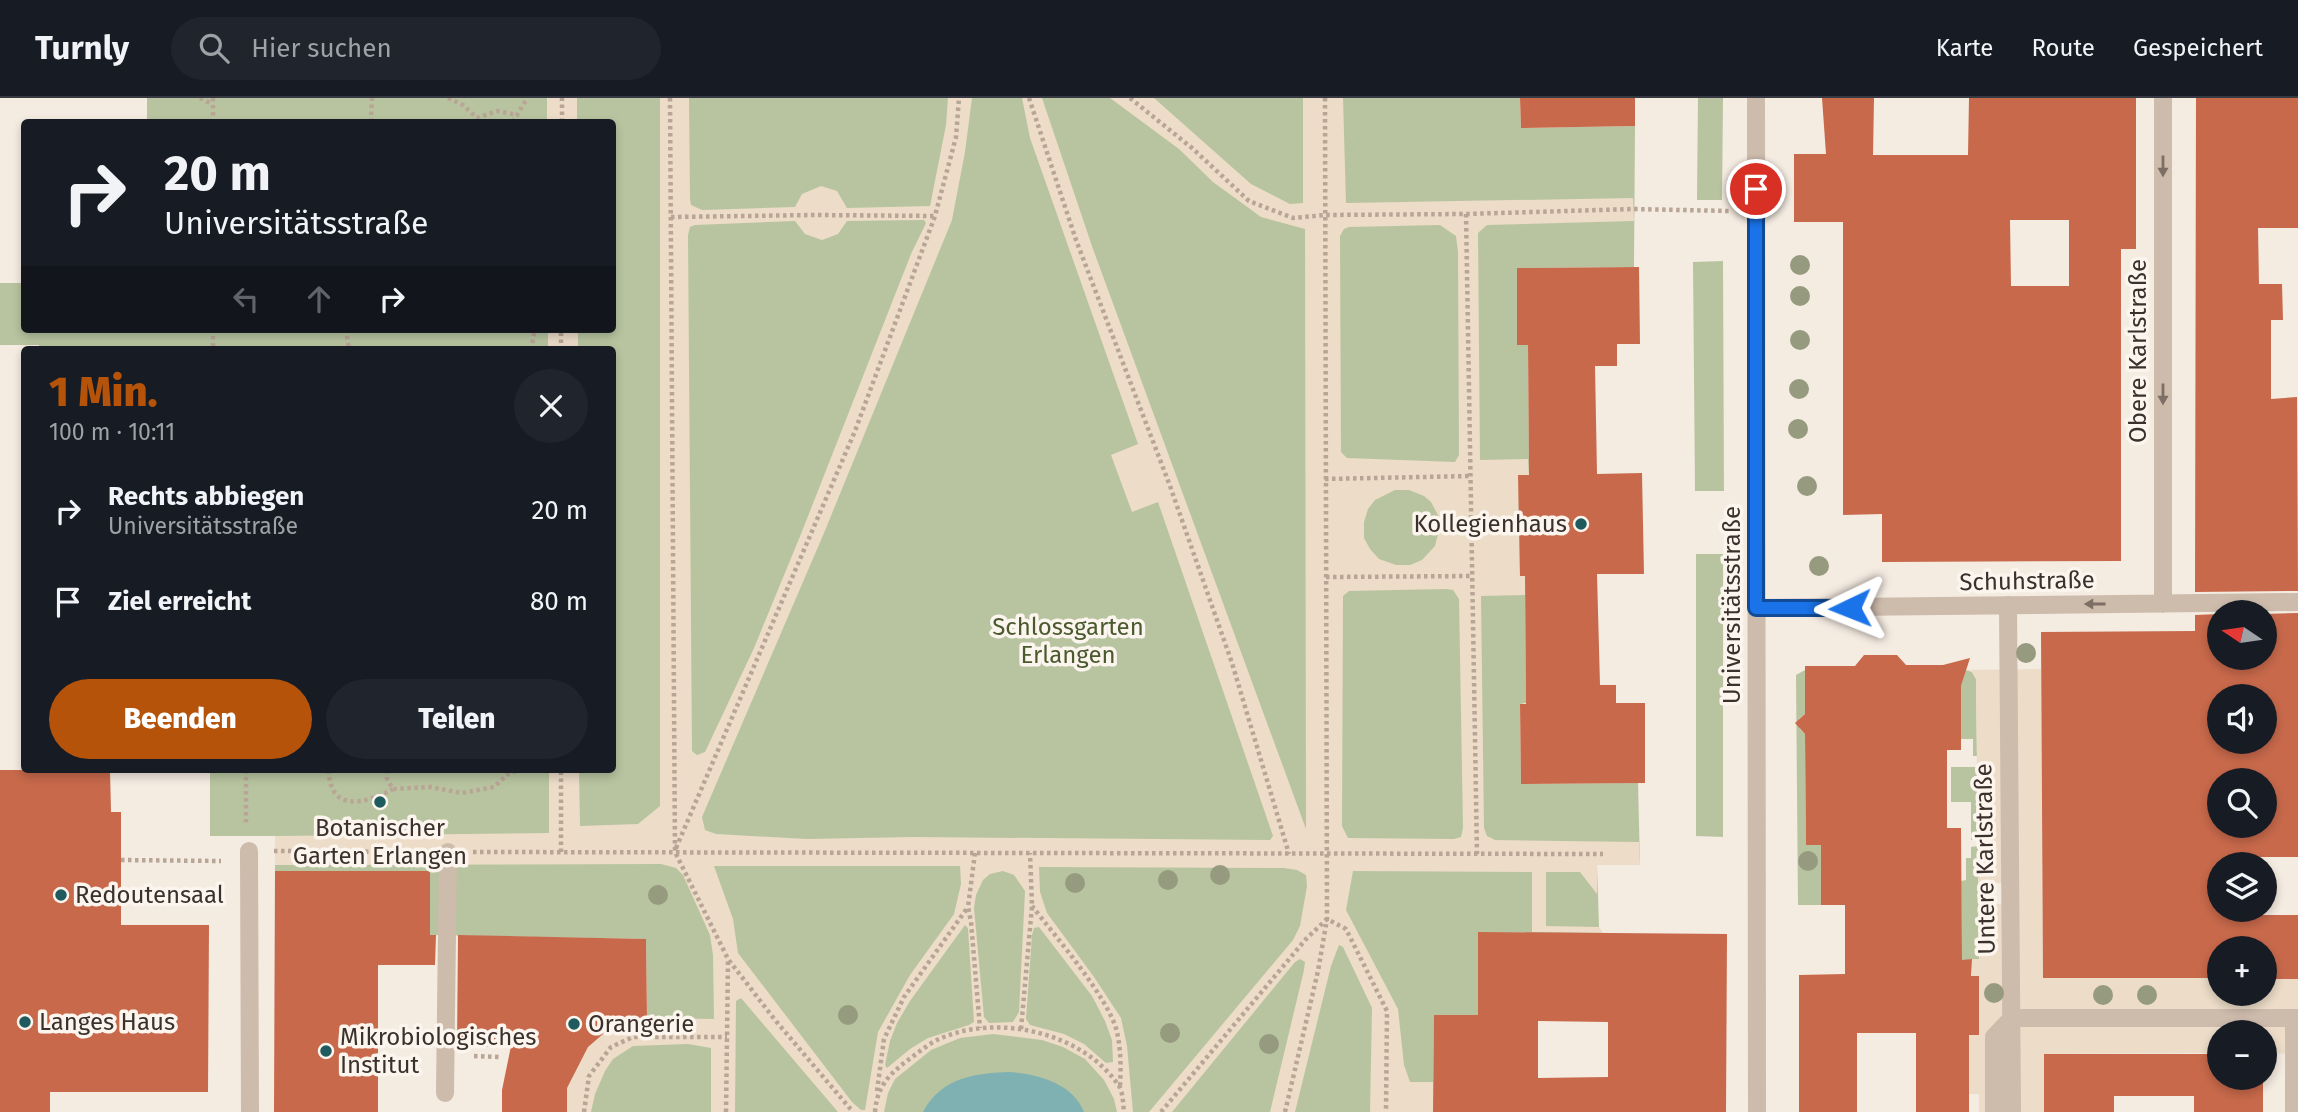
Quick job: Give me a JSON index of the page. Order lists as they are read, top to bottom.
{
  "streets": {
    "street": [
      "Obere Karlstraße",
      "Schuhstraße",
      "Universitätsstraße",
      "Untere Karlstraße"
    ]
  },
  "crossings": [
    ["Obere Karlstraße", "Schuhstraße"],
    ["Schuhstraße", "Universitätsstraße"],
    ["Schuhstraße", "Untere Karlstraße"]
  ],
  "one_way": ["Obere Karlstraße"],
  "parks": ["Schlossgarten Erlangen"],
  "places": [
    "Kollegienhaus",
    "Botanischer Garten Erlangen",
    "Redoutensaal",
    "Langes Haus",
    "Orangerie",
    "Mikrobiologisches Institut"
  ],
  "north": "left",
  "page": {
    "header": "Turnly",
    "search": "Hier suchen",
    "nav": ["Karte", "Route", "Gespeichert"],
    "turn": ["20 m", "Universitätsstraße"],
    "heading": ["1 Min.", "100 m · 10:11"],
    "list": [
      {
        "name": "Rechts abbiegen",
        "note": "Universitätsstraße",
        "value": "20 m"
      },
      {
        "name": "Ziel erreicht",
        "value": "80 m"
      }
    ],
    "map_buttons": ["+", "−"],
    "buttons": ["Beenden", "Teilen"]
  }
}
